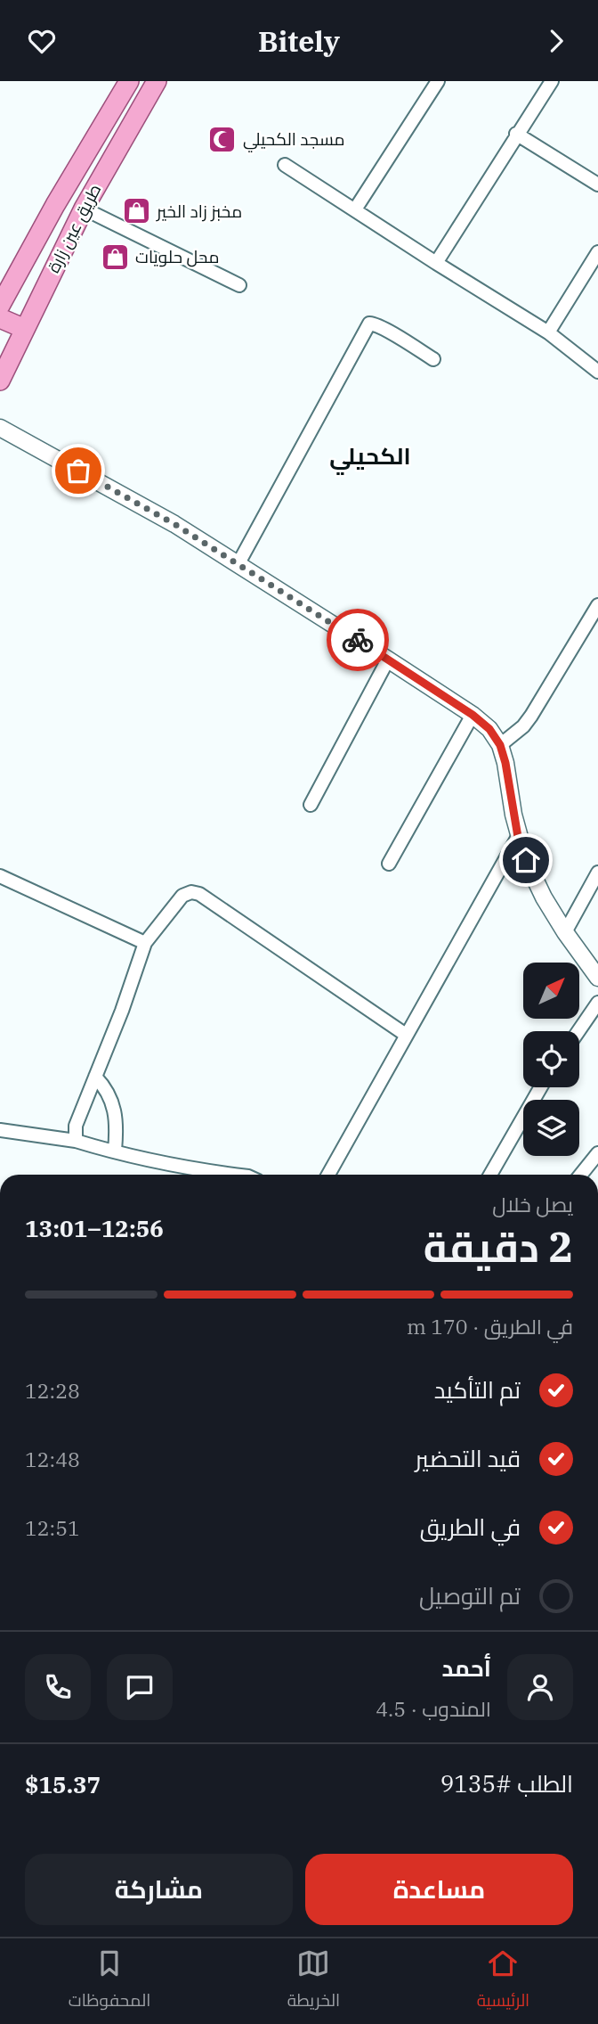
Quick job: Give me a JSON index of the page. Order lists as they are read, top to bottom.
{
  "streets": {
    "main road": ["طريق عين زارة"]
  },
  "districts": ["الكحيلي"],
  "places": {
    "mosque": ["مسجد الكحيلي"],
    "shop": ["مخبز زاد الخير", "محل حلويات"]
  },
  "north": "top right",
  "page": {
    "header": "Bitely",
    "heading": ["2 دقيقة", "يصل خلال", "12:56–13:01"],
    "panel": [
      "أحمد",
      "المندوب · 4.5",
      "الطلب #9135",
      "$15.37"
    ],
    "bar": "في الطريق · 170 m",
    "list": [
      ["تم التأكيد", "12:28"],
      ["قيد التحضير", "12:48"],
      ["في الطريق", "12:51"],
      "تم التوصيل"
    ],
    "buttons": ["مساعدة", "مشاركة"],
    "tabs": ["الرئيسية", "الخريطة", "المحفوظات"]
  }
}
